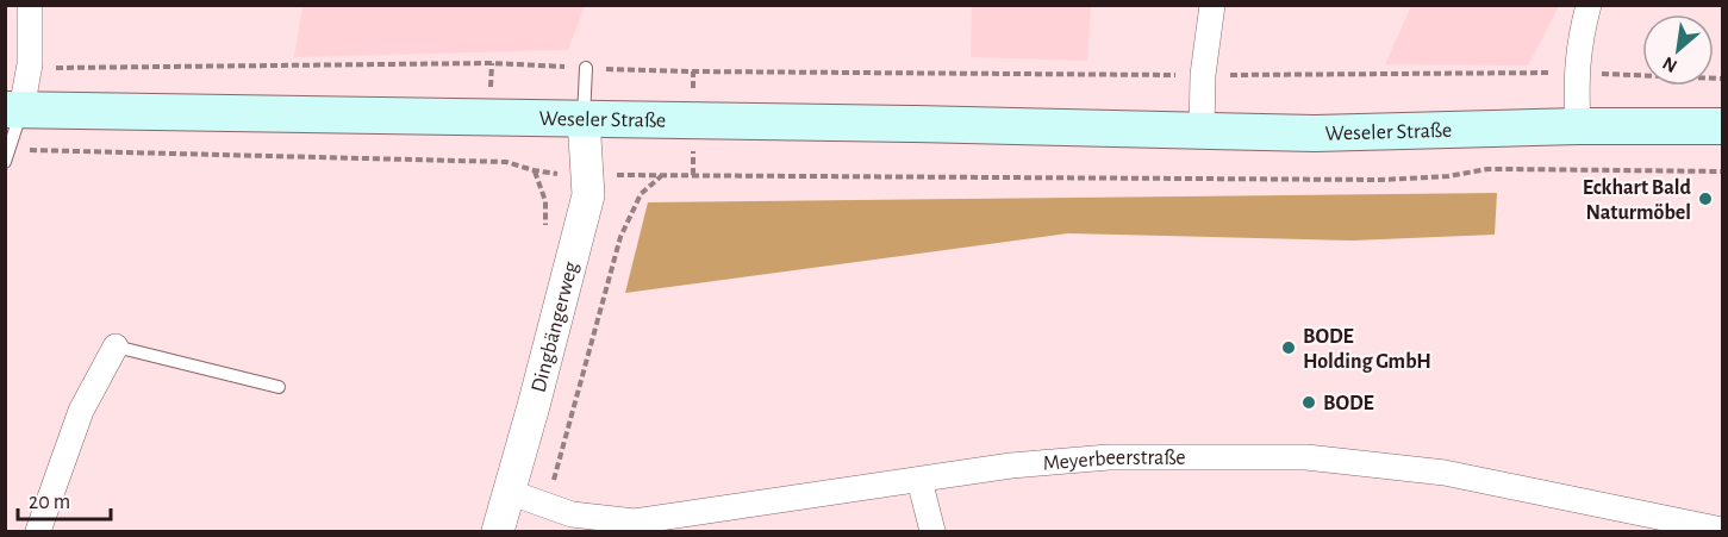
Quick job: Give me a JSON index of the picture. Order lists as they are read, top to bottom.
{
  "streets": {
    "main road": ["Weseler Straße"],
    "street": ["Dingbängerweg", "Meyerbeerstraße"]
  },
  "crossings": [
    ["Weseler Straße", "Dingbängerweg"],
    ["Dingbängerweg", "Meyerbeerstraße"]
  ],
  "places": ["Eckhart Bald Naturmöbel", "BODE Holding GmbH", "BODE"],
  "scale_bar": "20 m",
  "north": "bottom left"
}
